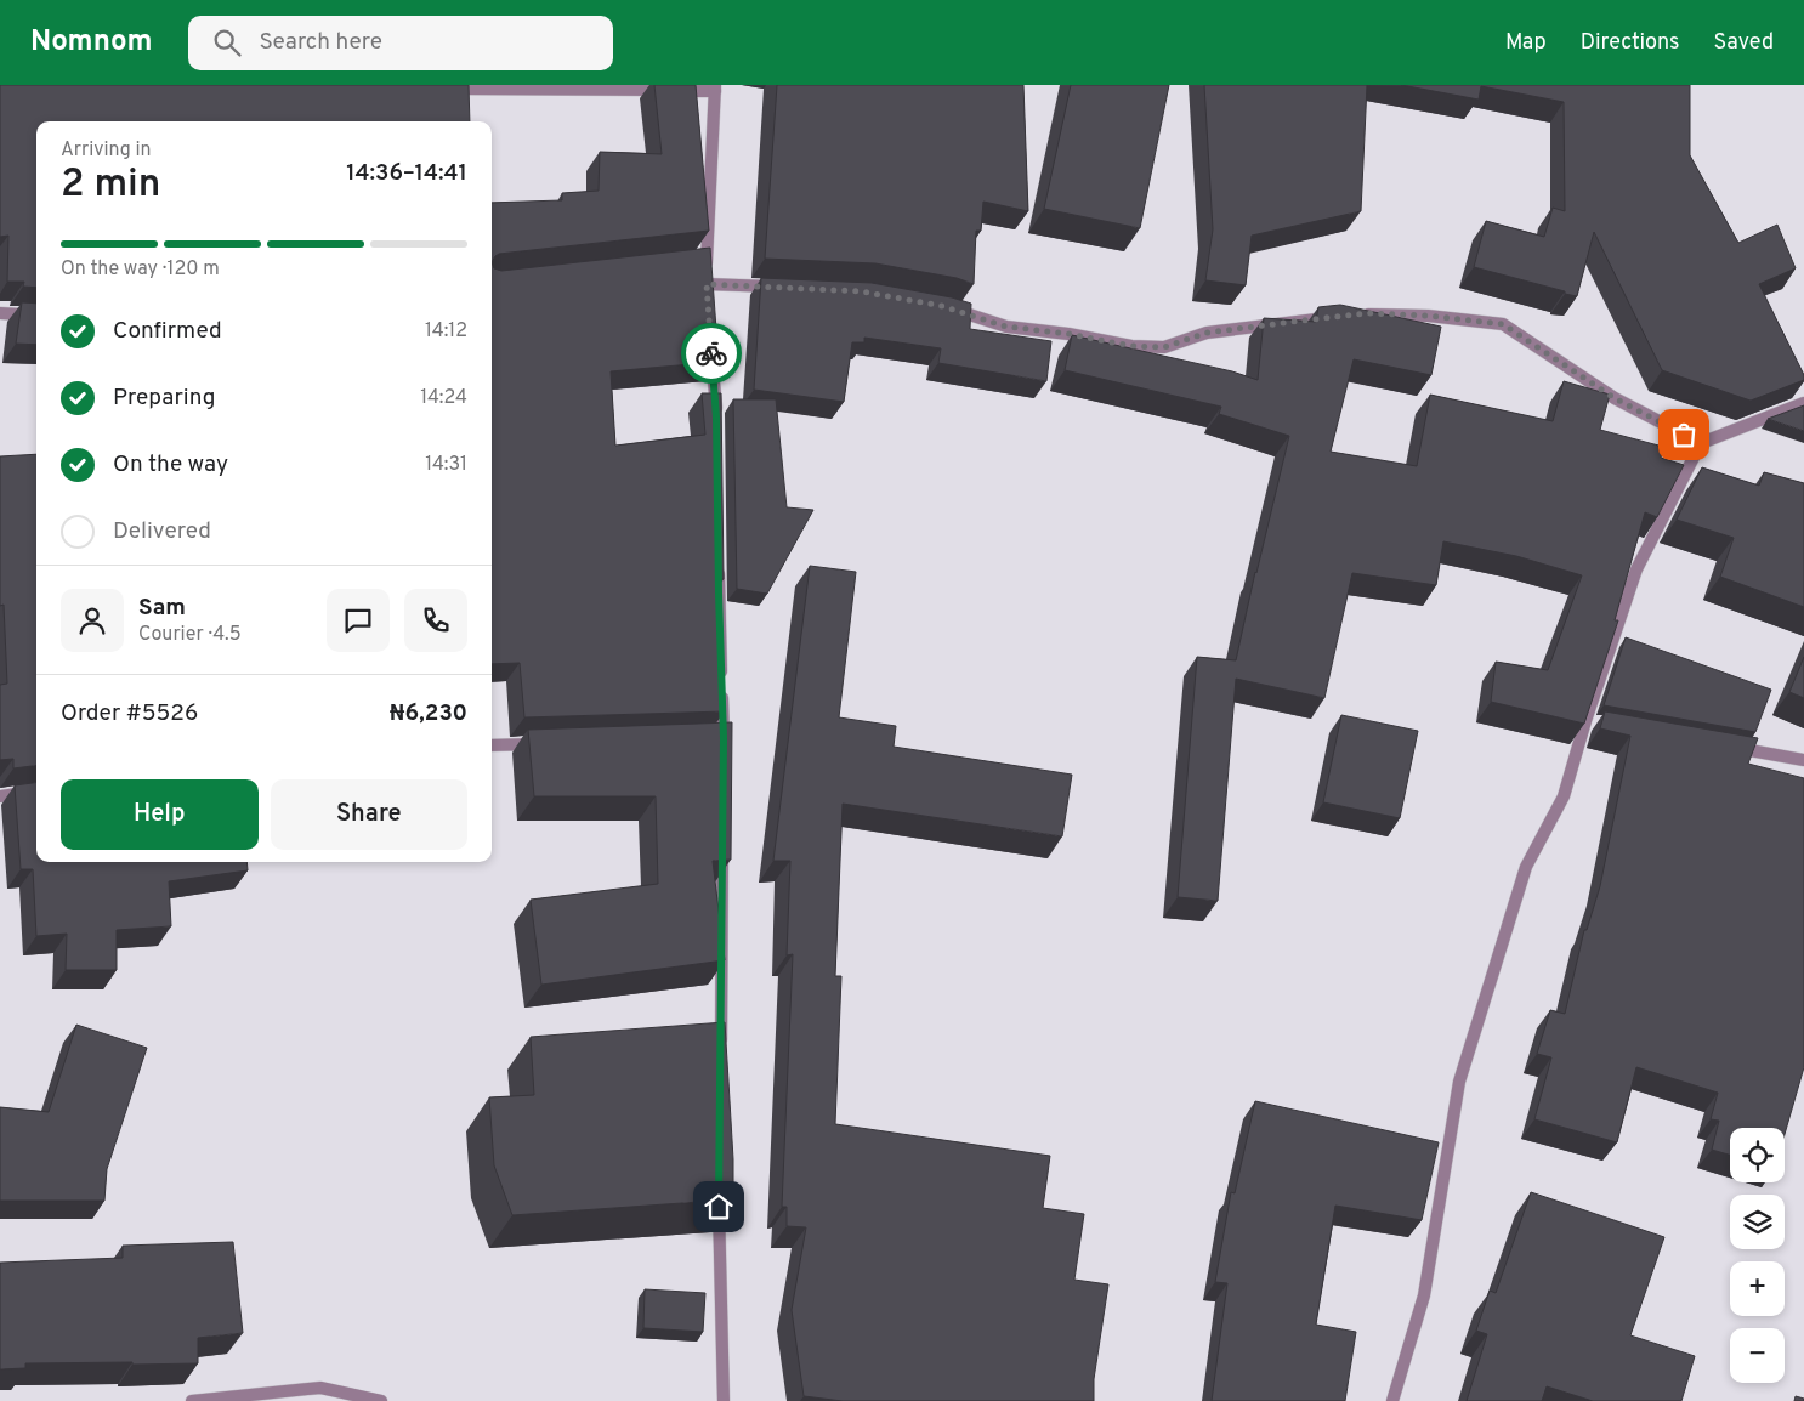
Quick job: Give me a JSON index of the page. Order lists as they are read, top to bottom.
{
  "page": {
    "header": "Nomnom",
    "search": "Search here",
    "nav": ["Map", "Directions", "Saved"],
    "heading": ["2 min", "Arriving in", "14:36–14:41"],
    "panel": [
      "Sam",
      "Courier · 4.5",
      "Order #5526",
      "₦6,230"
    ],
    "bar": "On the way · 120 m",
    "list": [
      ["Confirmed", "14:12"],
      ["Preparing", "14:24"],
      ["On the way", "14:31"],
      "Delivered"
    ],
    "buttons": ["Help", "Share"],
    "map_buttons": ["+", "−"]
  }
}
